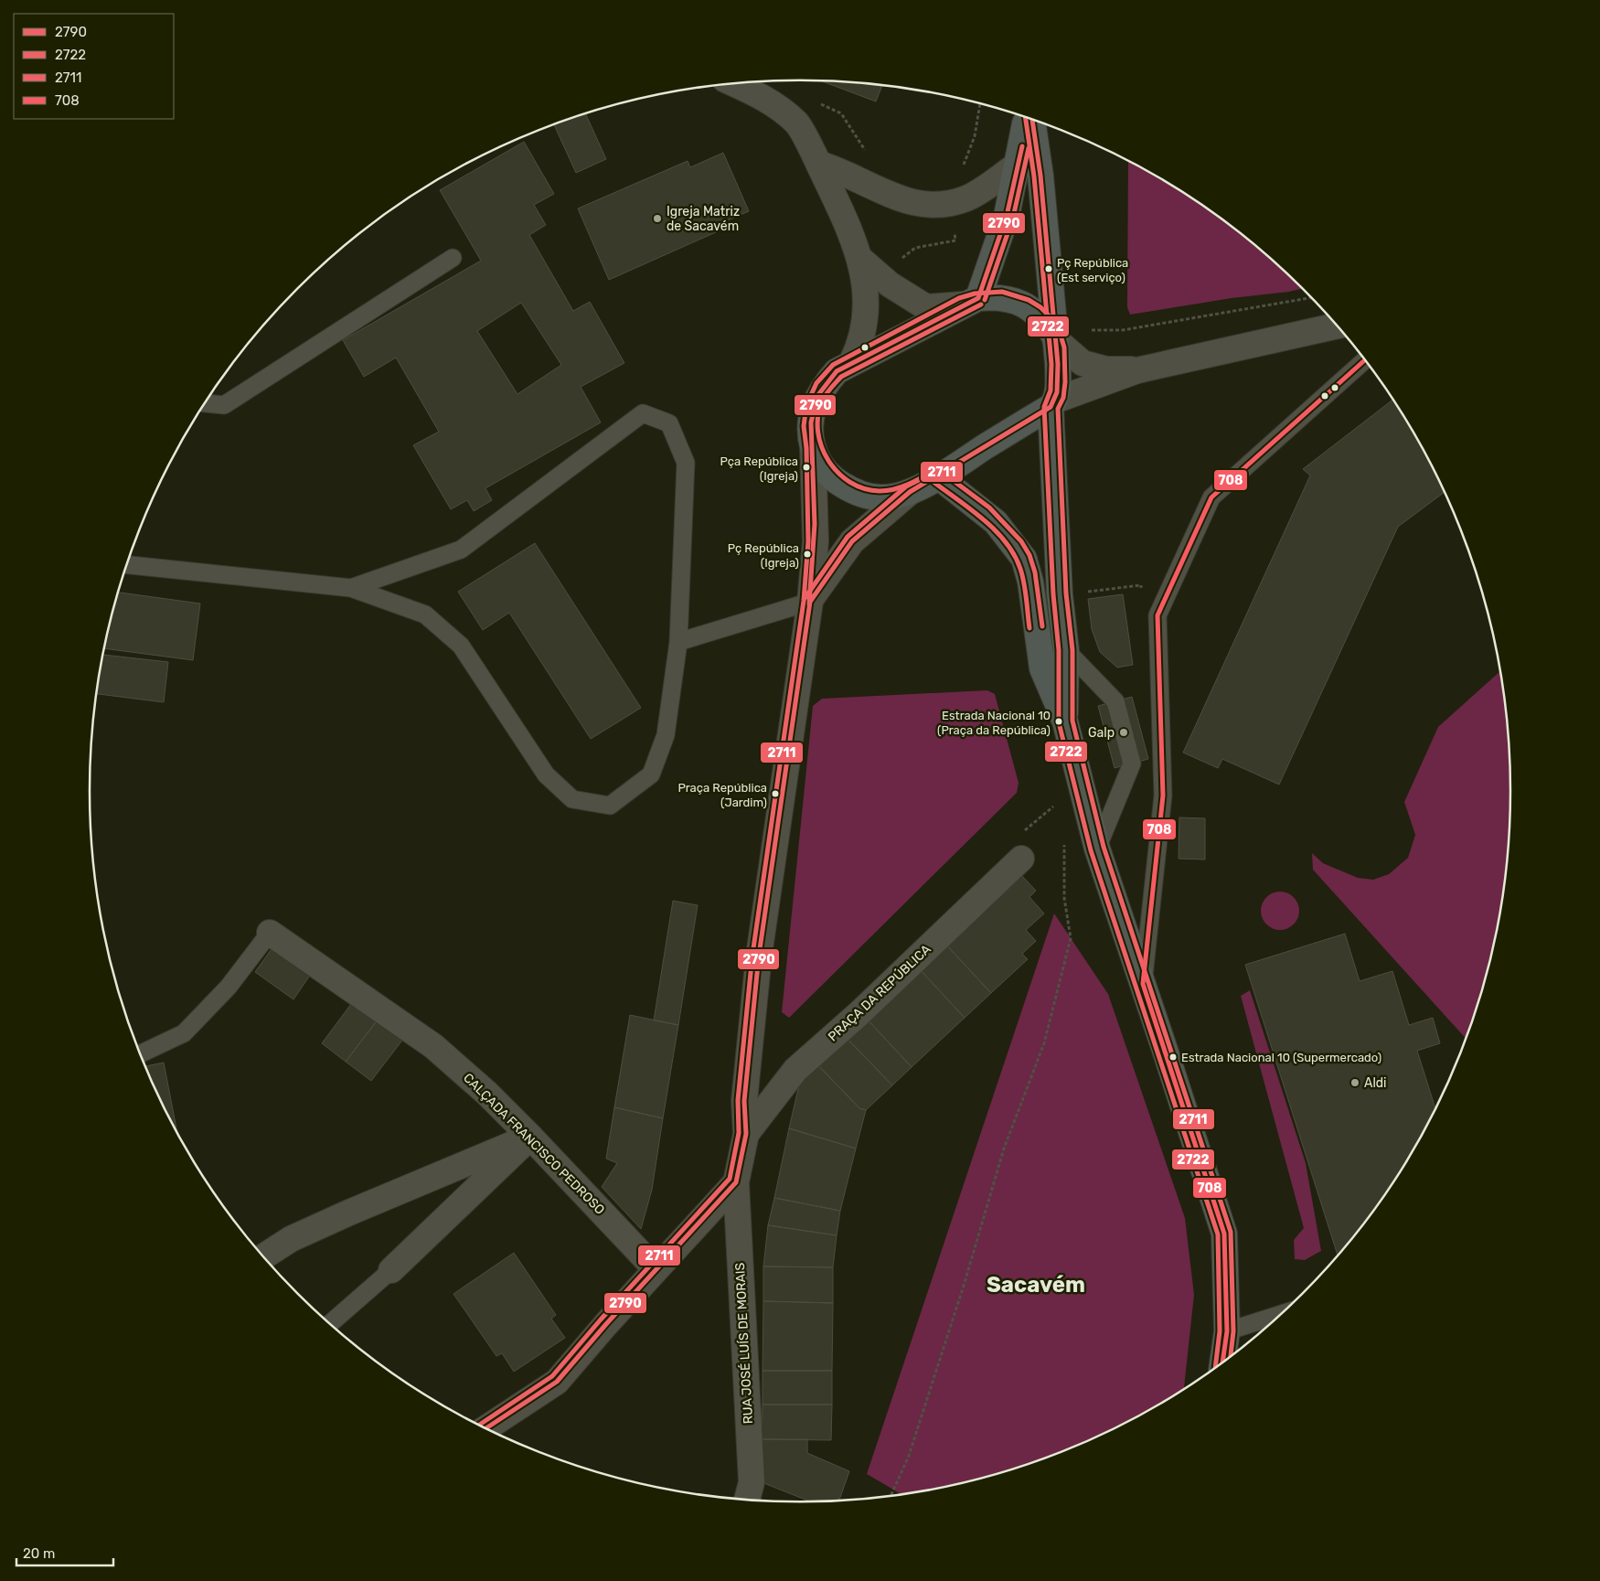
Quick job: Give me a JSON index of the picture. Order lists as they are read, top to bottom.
{
  "streets": {
    "main road": ["PRAÇA DA REPÚBLICA"],
    "street": ["CALÇADA FRANCISCO PEDROSO", "RUA JOSÉ LUÍS DE MORAIS"]
  },
  "crossings": [
    ["PRAÇA DA REPÚBLICA", "RUA JOSÉ LUÍS DE MORAIS"]
  ],
  "districts": ["Sacavém"],
  "places": [
    "Igreja Matriz de Sacavém",
    "Pç República (Est serviço)",
    "Pça República (Igreja)",
    "Pç República (Igreja)",
    "Estrada Nacional 10 (Praça da República)",
    "Galp",
    "Praça República (Jardim)",
    "Estrada Nacional 10 (Supermercado)",
    "Aldi"
  ],
  "lines": [
    "transit line 2722",
    "transit line 2790",
    "transit line 2711",
    "transit line 708"
  ],
  "legend": [
    "2790",
    "2722",
    "2711",
    "708"
  ],
  "scale_bar": "20 m"
}
